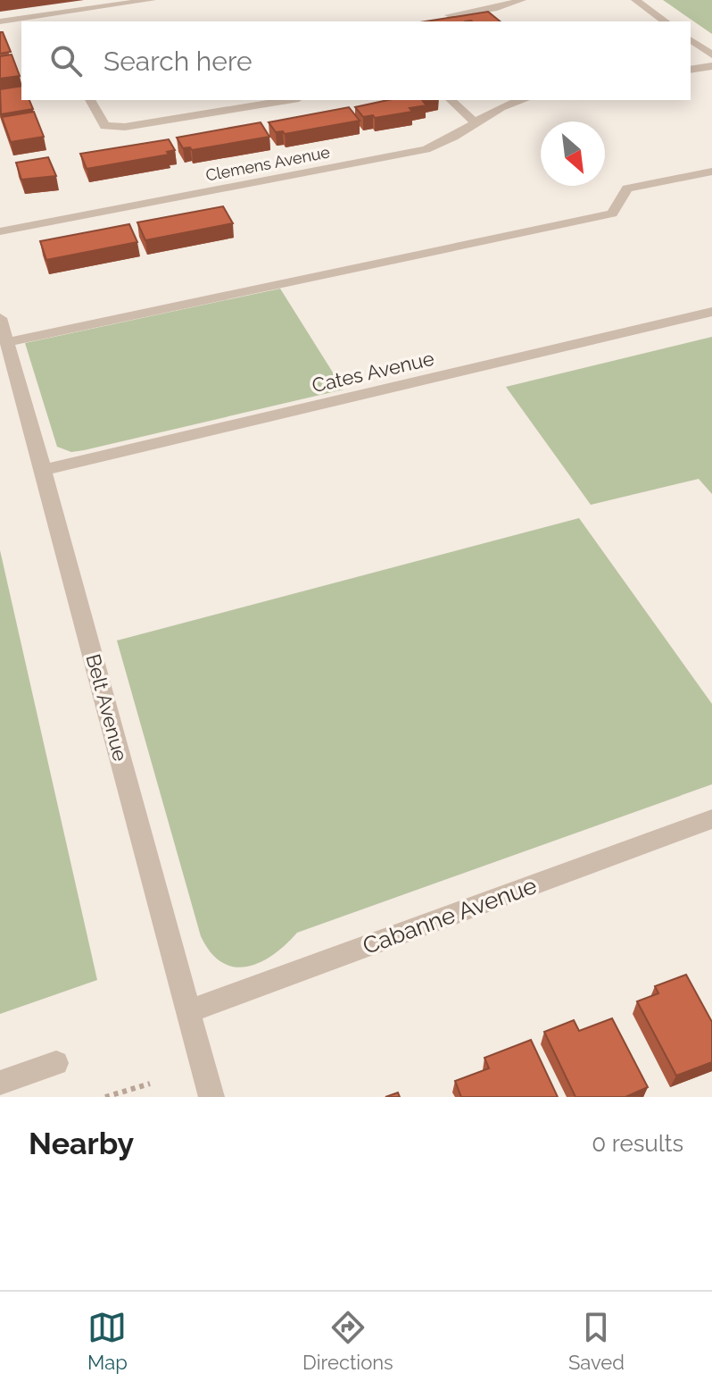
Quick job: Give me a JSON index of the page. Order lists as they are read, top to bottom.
{
  "streets": {
    "street": [
      "Clemens Avenue",
      "Cates Avenue",
      "Belt Avenue",
      "Cabanne Avenue"
    ]
  },
  "crossings": [
    ["Cates Avenue", "Belt Avenue"],
    ["Belt Avenue", "Cabanne Avenue"]
  ],
  "north": "bottom right",
  "page": {
    "search": "Search here",
    "heading": ["Nearby", "0 results"],
    "nav": ["Map", "Directions", "Saved"]
  }
}
